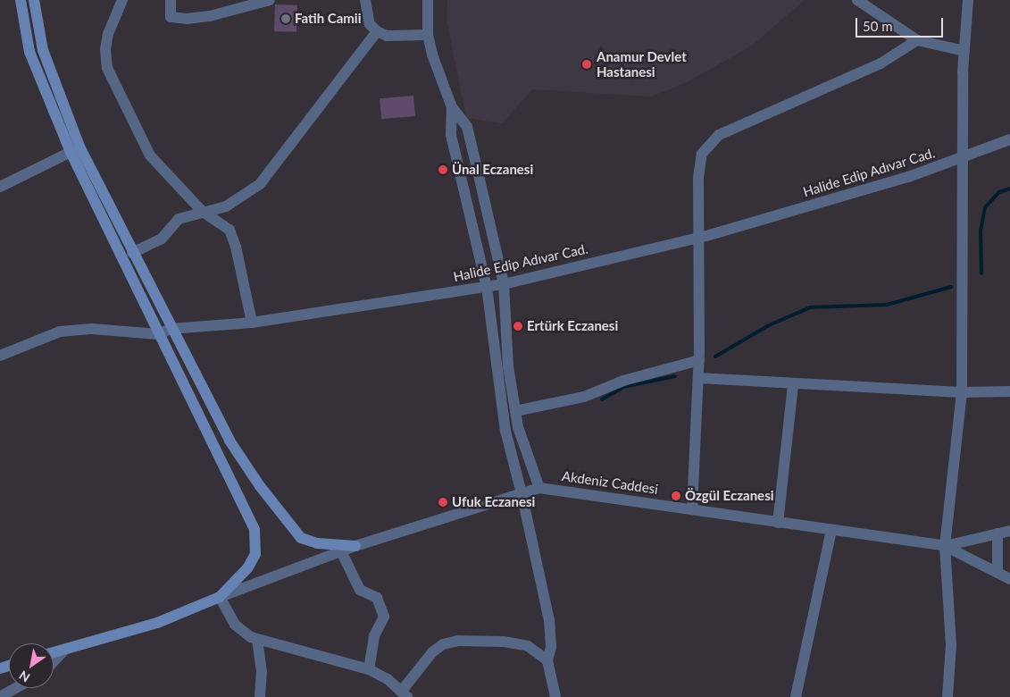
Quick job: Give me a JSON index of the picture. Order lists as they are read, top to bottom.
{
  "streets": {
    "street": ["Halide Edip Adıvar Cad.", "Akdeniz Caddesi"]
  },
  "places": [
    "Fatih Camii",
    "Anamur Devlet Hastanesi",
    "Ünal Eczanesi",
    "Ertürk Eczanesi",
    "Özgül Eczanesi",
    "Ufuk Eczanesi"
  ],
  "scale_bar": "50 m",
  "north": "bottom left"
}
